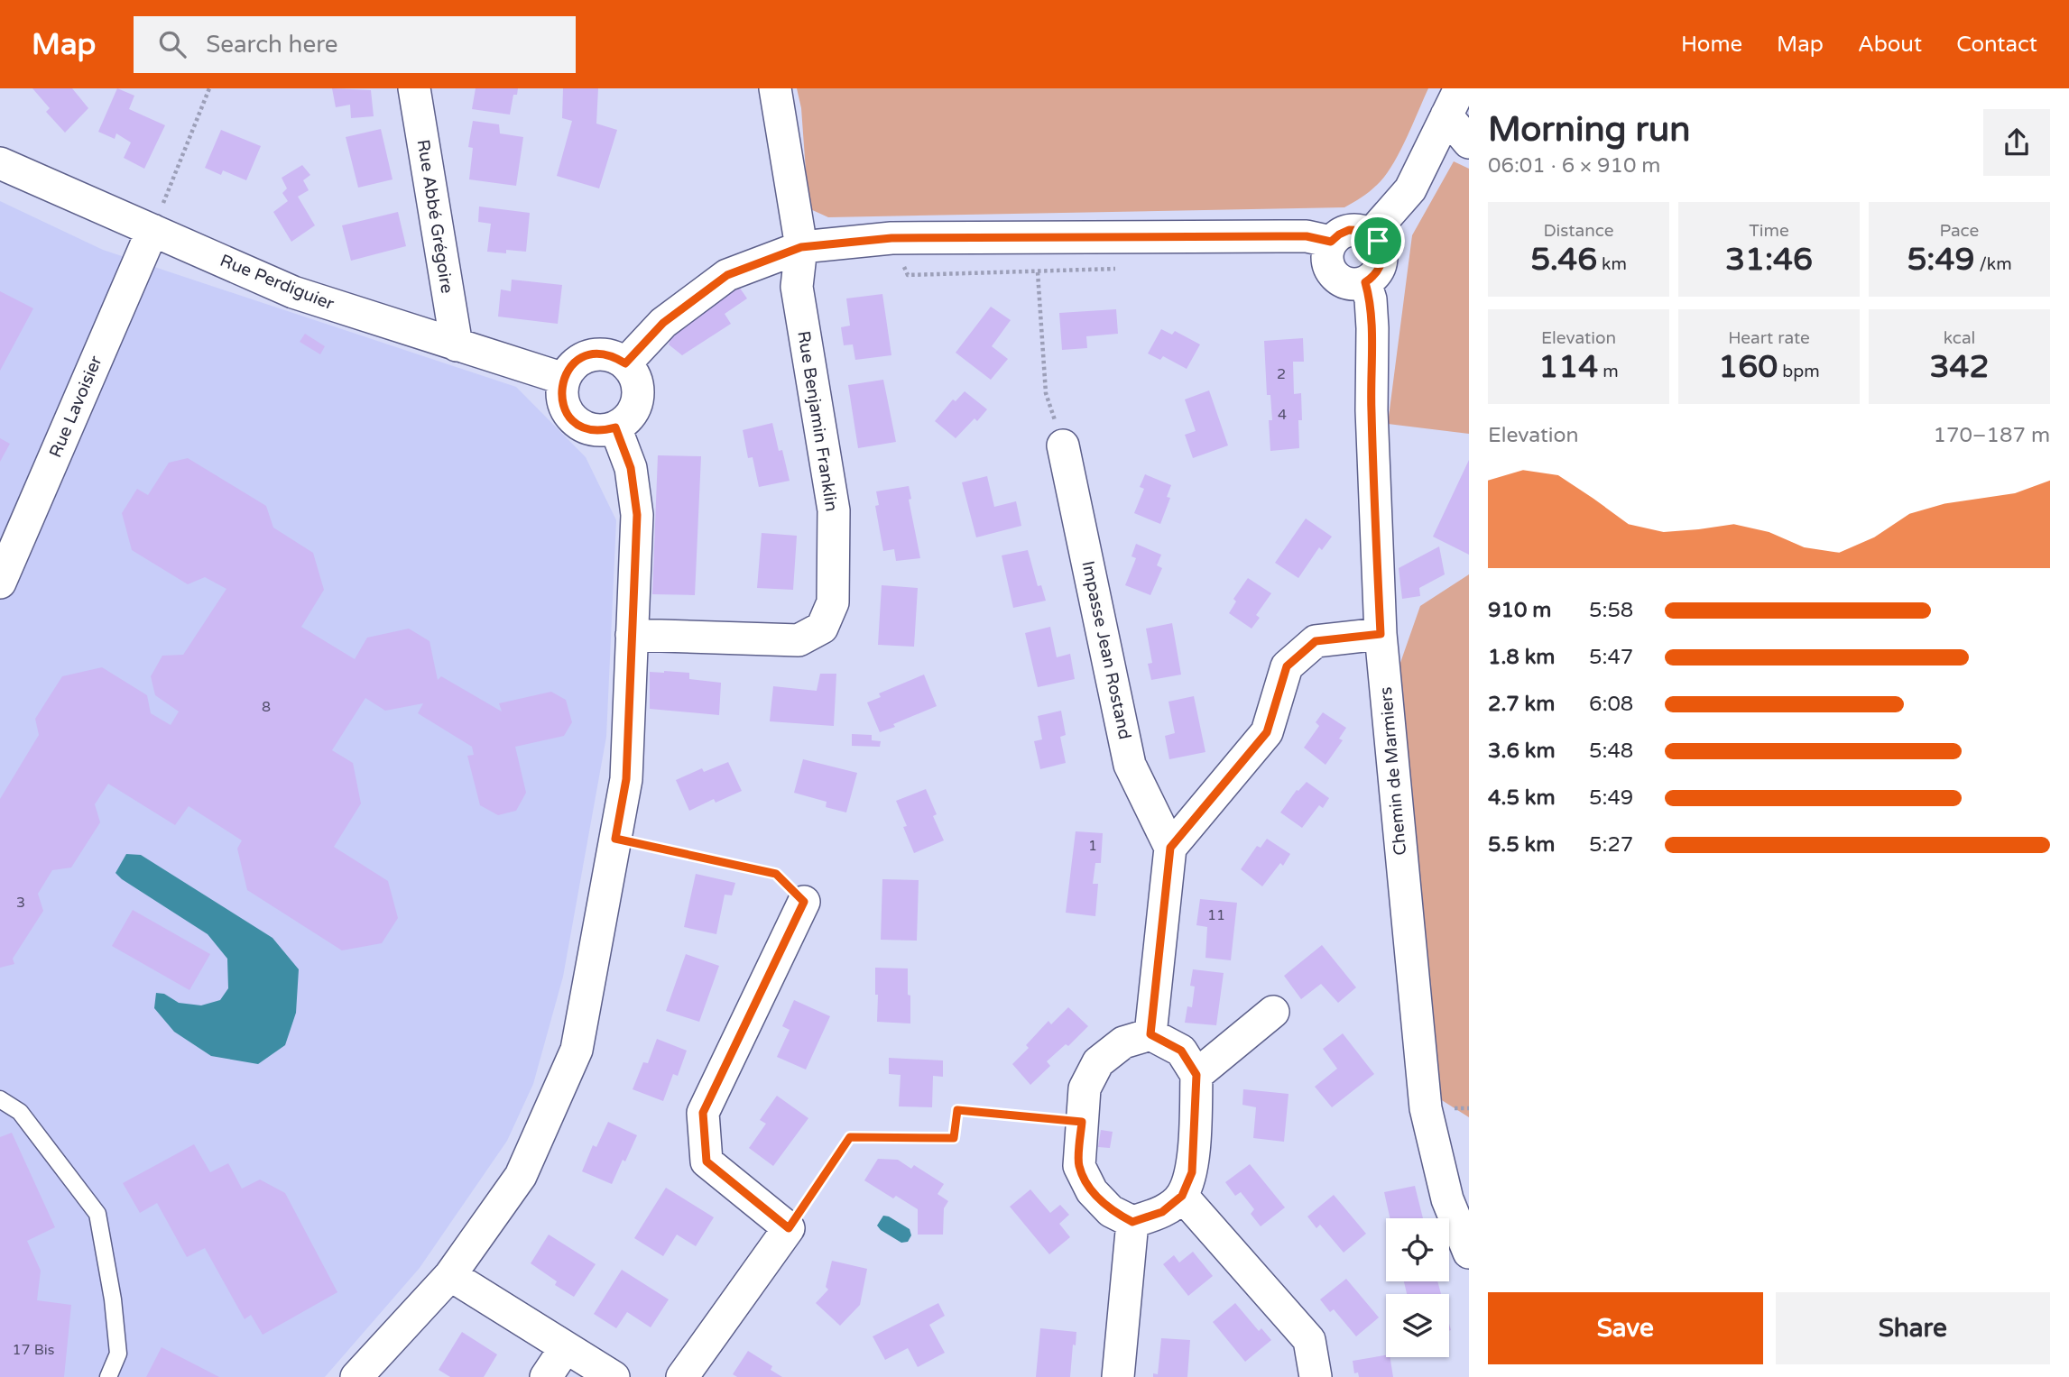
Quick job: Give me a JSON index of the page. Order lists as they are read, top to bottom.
{
  "streets": {
    "street": [
      "Rue Abbé Grégoire",
      "Rue Perdiguier",
      "Rue Lavoisier",
      "Rue Benjamin Franklin",
      "Impasse Jean Rostand",
      "Chemin de Marmiers"
    ]
  },
  "crossings": [
    ["Rue Abbé Grégoire", "Rue Perdiguier"],
    ["Rue Perdiguier", "Rue Lavoisier"]
  ],
  "house_numbers": [
    "2",
    "4",
    "8",
    "1",
    "3",
    "11",
    "17 Bis"
  ],
  "page": {
    "header": "Map",
    "search": "Search here",
    "nav": [
      "Home",
      "Map",
      "About",
      "Contact"
    ],
    "heading": ["Morning run", "06:01 · 6 × 910 m"],
    "stats": [
      ["Distance", "5.46 km"],
      ["Time", "31:46"],
      ["Pace", "5:49 /km"],
      ["Elevation", "114 m"],
      ["Heart rate", "160 bpm"],
      ["kcal", "342"]
    ],
    "chart": ["Elevation", "170–187 m"],
    "list": [
      {
        "name": "910 m",
        "note": "5:58"
      },
      {
        "name": "1.8 km",
        "note": "5:47"
      },
      {
        "name": "2.7 km",
        "note": "6:08"
      },
      {
        "name": "3.6 km",
        "note": "5:48"
      },
      {
        "name": "4.5 km",
        "note": "5:49"
      },
      {
        "name": "5.5 km",
        "note": "5:27"
      }
    ],
    "buttons": ["Save", "Share"]
  }
}
